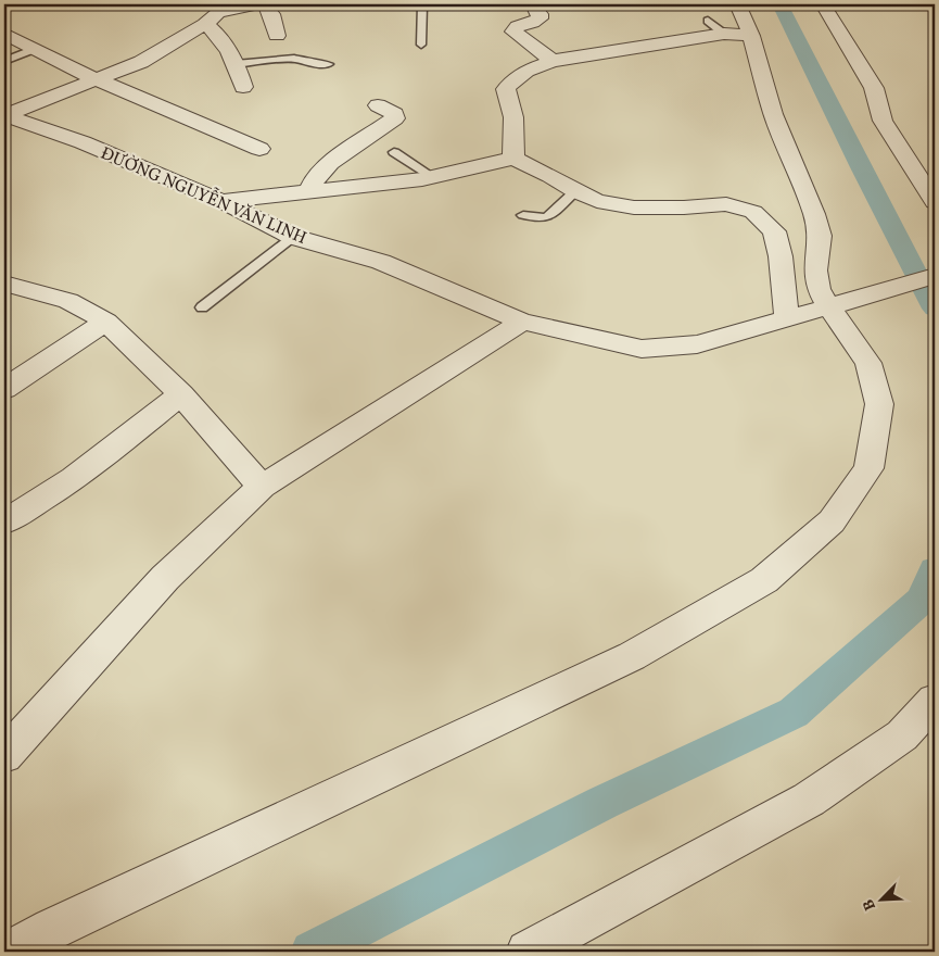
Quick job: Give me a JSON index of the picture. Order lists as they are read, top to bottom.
{
  "streets": {
    "street": ["ĐƯỜNG NGUYỄN VĂN LINH"]
  },
  "north": "bottom left"
}
